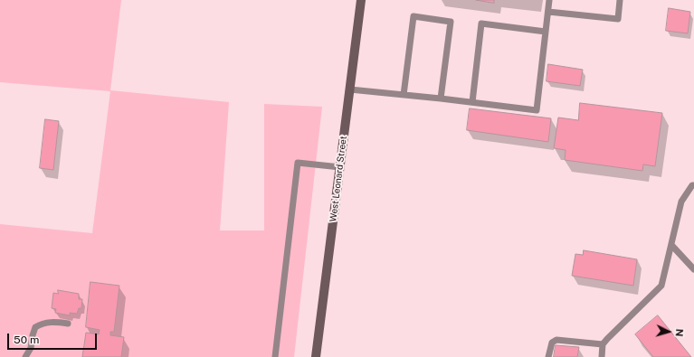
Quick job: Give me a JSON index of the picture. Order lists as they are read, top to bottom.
{
  "streets": {
    "street": ["West Leonard Street"]
  },
  "scale_bar": "50 m",
  "north": "right"
}
